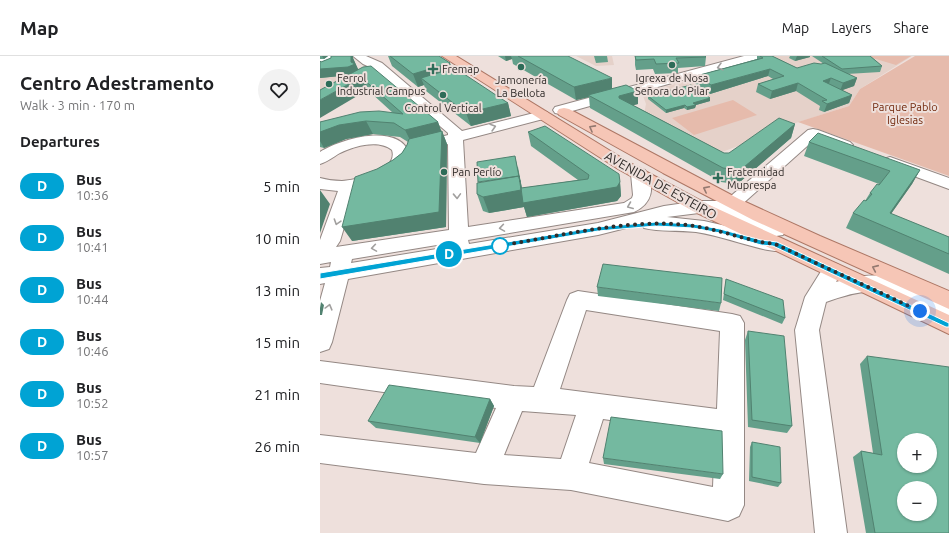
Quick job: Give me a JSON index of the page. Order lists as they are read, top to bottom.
{
  "streets": {
    "main road": ["AVENIDA DE ESTEIRO"]
  },
  "parks": ["Parque Pablo Iglesias"],
  "places": {
    "other": [
      "Igrexa de Nosa Señora do Pilar",
      "Jamonería La Bellota",
      "Ferrol Industrial Campus",
      "Control Vertical",
      "Pan Perlío"
    ],
    "health": ["Fremap", "Fraternidad Muprespa"]
  },
  "lines": ["bus line D"],
  "page": {
    "header": "Map",
    "nav": ["Map", "Layers", "Share"],
    "heading": [
      ["Centro Adestramento", "Walk · 3 min · 170 m"],
      "Departures"
    ],
    "on_map": "D",
    "list": [
      {
        "mark": "D",
        "name": "Bus",
        "note": "10:36",
        "value": "5 min"
      },
      {
        "mark": "D",
        "name": "Bus",
        "note": "10:41",
        "value": "10 min"
      },
      {
        "mark": "D",
        "name": "Bus",
        "note": "10:44",
        "value": "13 min"
      },
      {
        "mark": "D",
        "name": "Bus",
        "note": "10:46",
        "value": "15 min"
      },
      {
        "mark": "D",
        "name": "Bus",
        "note": "10:52",
        "value": "21 min"
      },
      {
        "mark": "D",
        "name": "Bus",
        "note": "10:57",
        "value": "26 min"
      }
    ],
    "map_buttons": ["+", "−"]
  }
}
